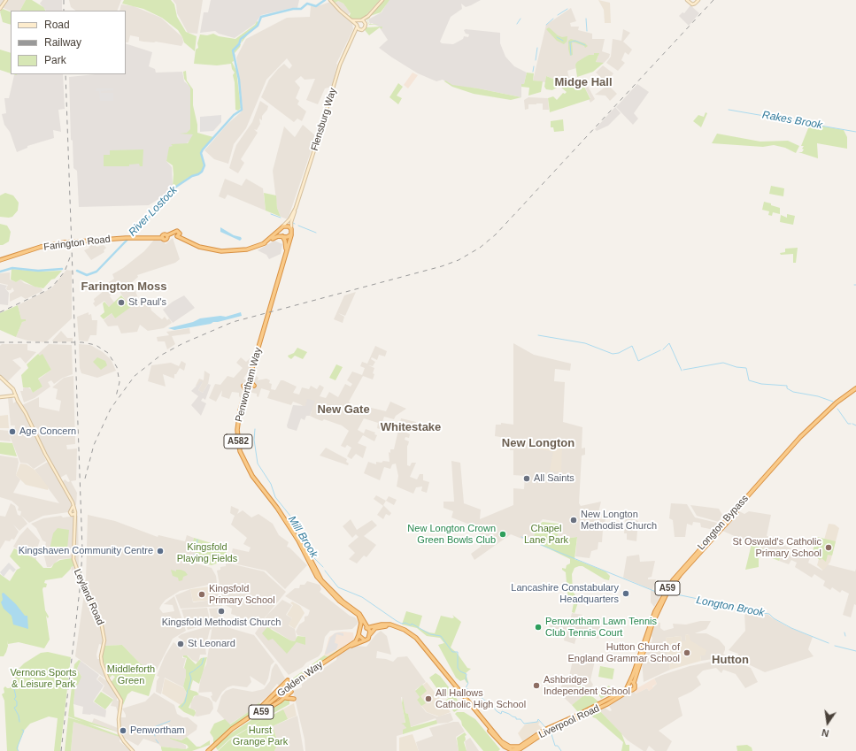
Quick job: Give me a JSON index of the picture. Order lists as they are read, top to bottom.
{
  "streets": {
    "highway": [
      "Flensburg Way",
      "Farington Road",
      "Penwortham Way",
      "A582",
      "Longton Bypass",
      "A59",
      "Golden Way",
      "Liverpool Road"
    ],
    "main road": ["Leyland Road"]
  },
  "crossings": [
    ["Flensburg Way", "Penwortham Way"],
    ["Flensburg Way", "A582"],
    ["Penwortham Way", "A582"],
    ["A582", "A59"],
    ["A582", "Golden Way"],
    ["Longton Bypass", "Liverpool Road"],
    ["A59", "Golden Way"],
    ["A59", "Liverpool Road"]
  ],
  "districts": [
    "Midge Hall",
    "Farington Moss",
    "New Gate",
    "Whitestake",
    "New Longton",
    "Hutton"
  ],
  "water": [
    "Rakes Brook",
    "River Lostock",
    "Mill Brook",
    "Longton Brook"
  ],
  "parks": [
    "Chapel Lane Park",
    "Kingsfold Playing Fields",
    "Middleforth Green",
    "Vernons Sports & Leisure Park",
    "Hurst Grange Park"
  ],
  "places": [
    "St Paul's",
    "Age Concern",
    "All Saints",
    "New Longton Methodist Church",
    "New Longton Crown Green Bowls Club",
    "St Oswald's Catholic Primary School",
    "Kingshaven Community Centre",
    "Lancashire Constabulary Headquarters",
    "Kingsfold Primary School",
    "Kingsfold Methodist Church",
    "Penwortham Lawn Tennis Club Tennis Court",
    "St Leonard",
    "Hutton Church of England Grammar School",
    "Ashbridge Independent School",
    "All Hallows Catholic High School",
    "Penwortham"
  ],
  "legend": ["Road", "Railway", "Park"],
  "north": "bottom"
}
